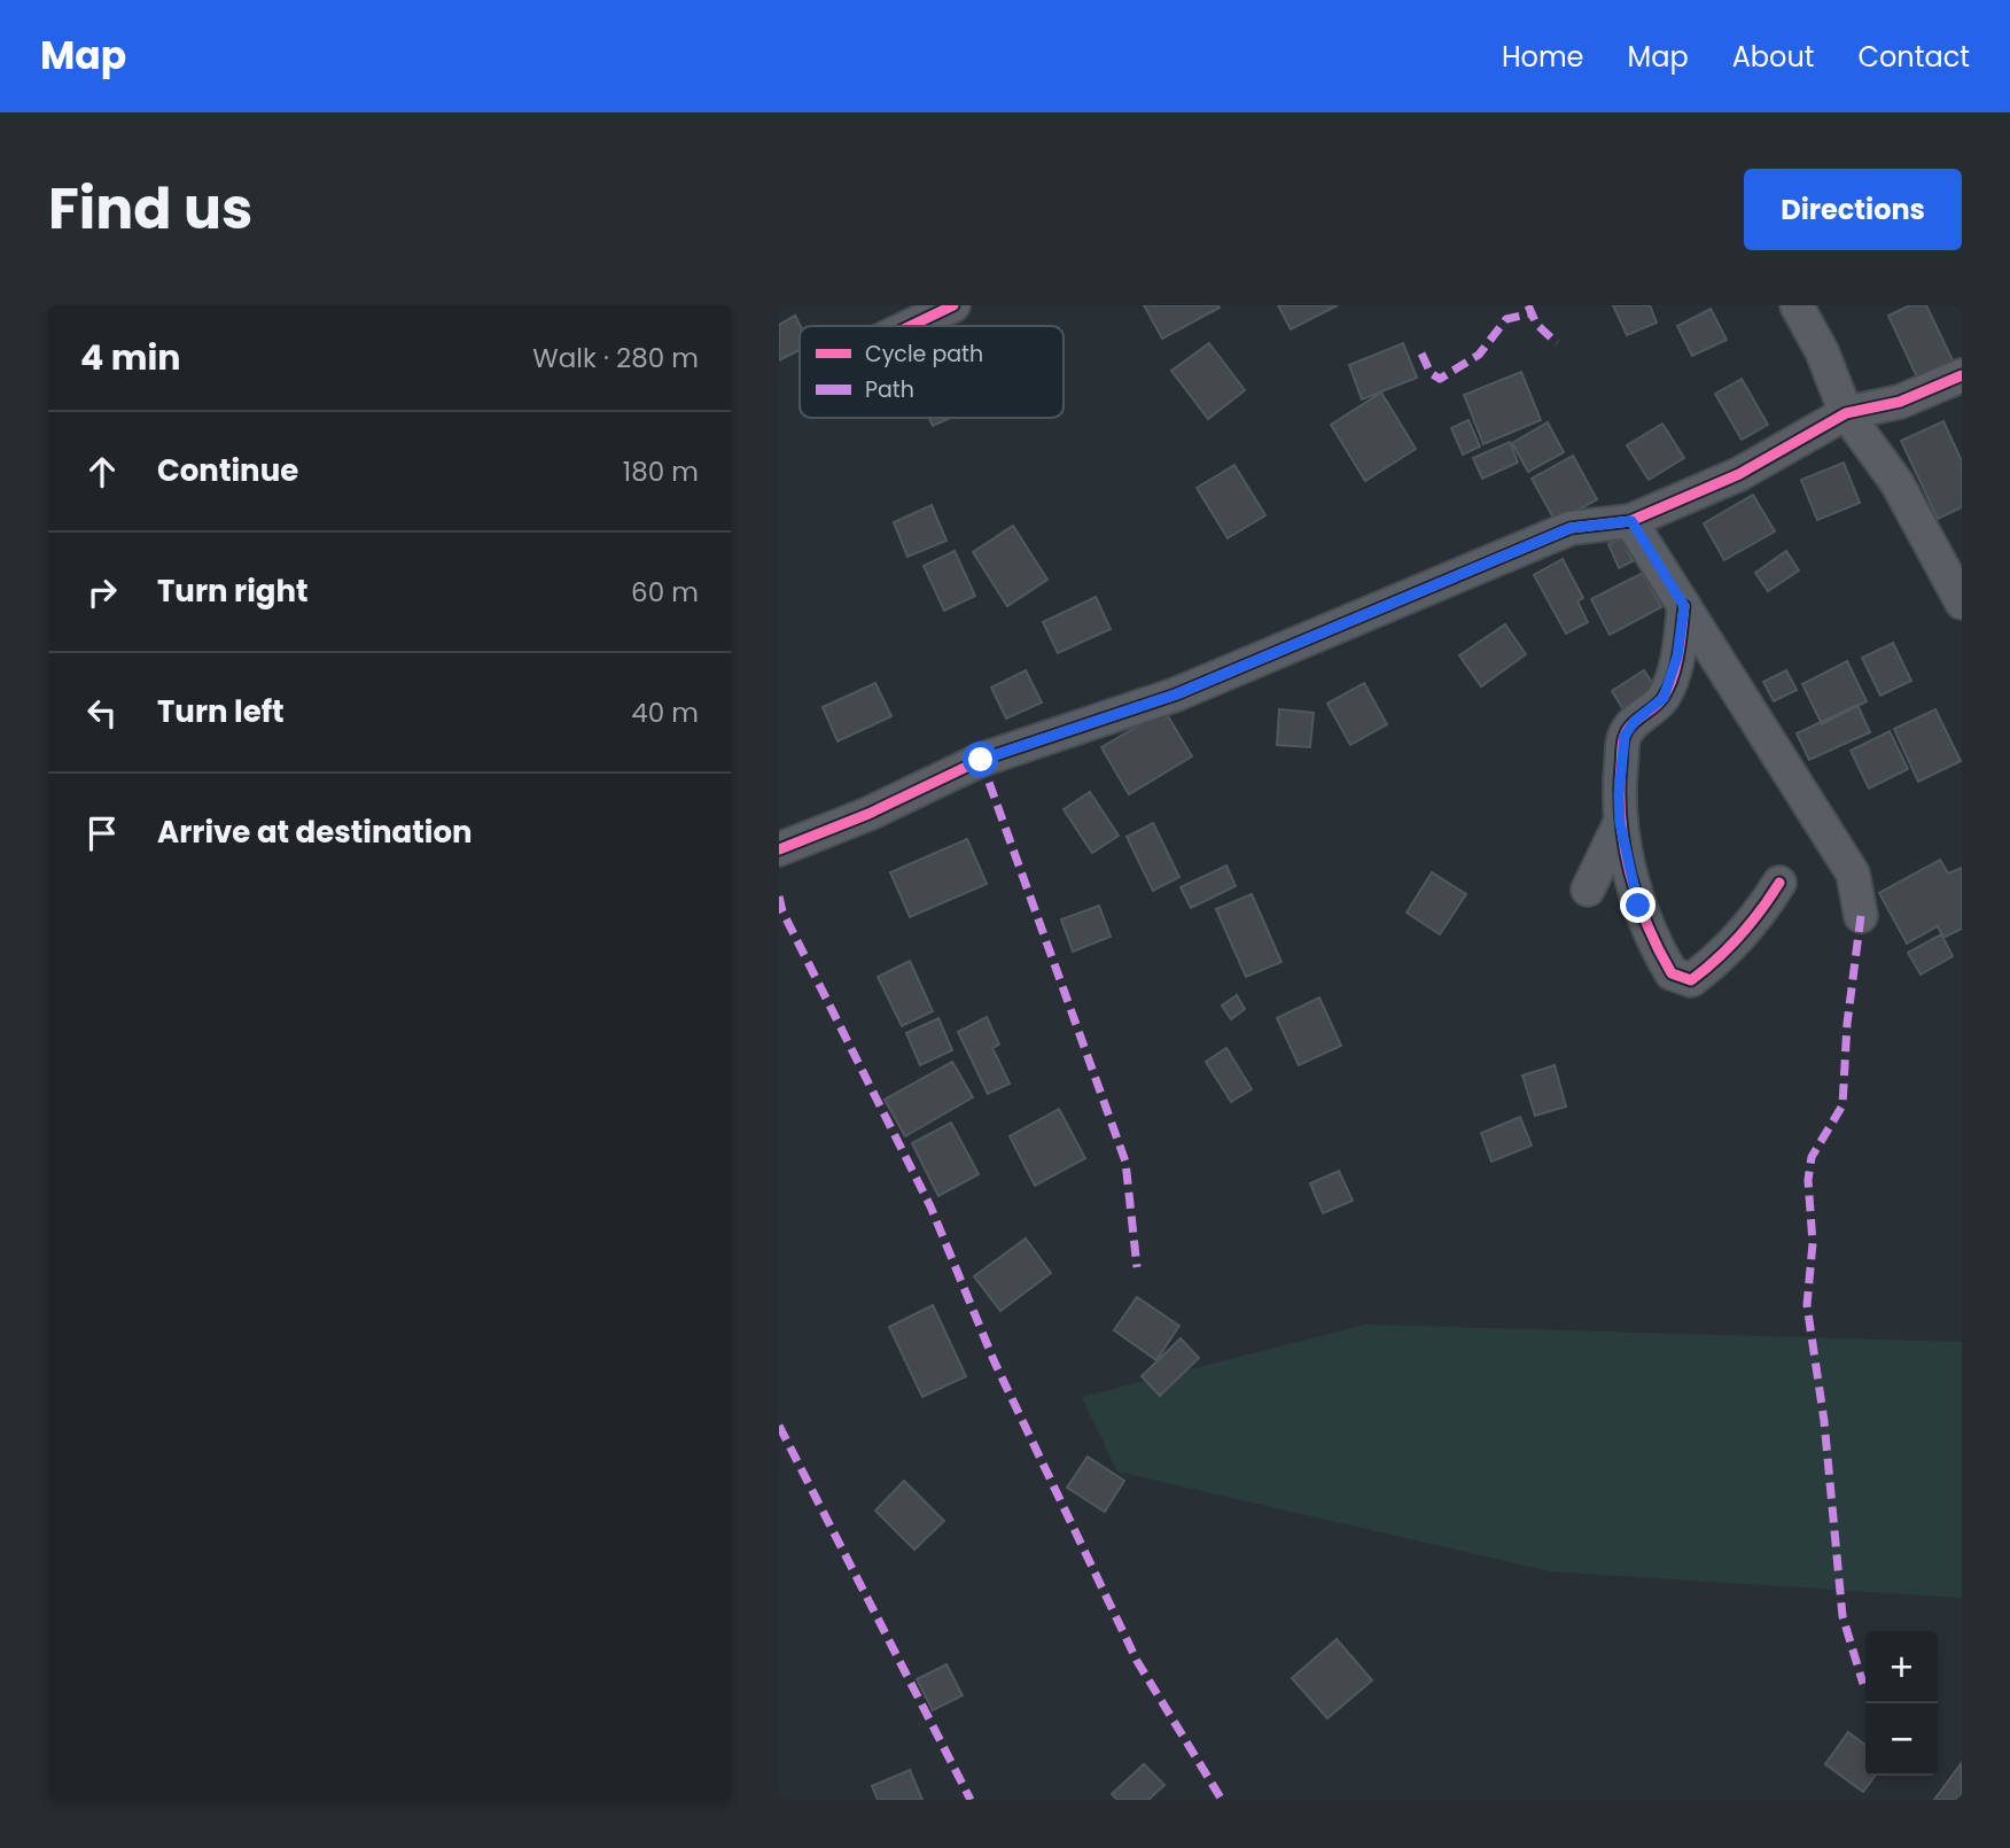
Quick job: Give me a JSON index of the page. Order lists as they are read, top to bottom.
{
  "legend": ["Cycle path", "Path"],
  "page": {
    "header": "Map",
    "nav": [
      "Home",
      "Map",
      "About",
      "Contact"
    ],
    "title": "Find us",
    "buttons": "Directions",
    "heading": ["4 min", "Walk · 280 m"],
    "list": [
      ["Continue", "180 m"],
      ["Turn right", "60 m"],
      ["Turn left", "40 m"],
      "Arrive at destination"
    ],
    "map_buttons": ["+", "−"]
  }
}
